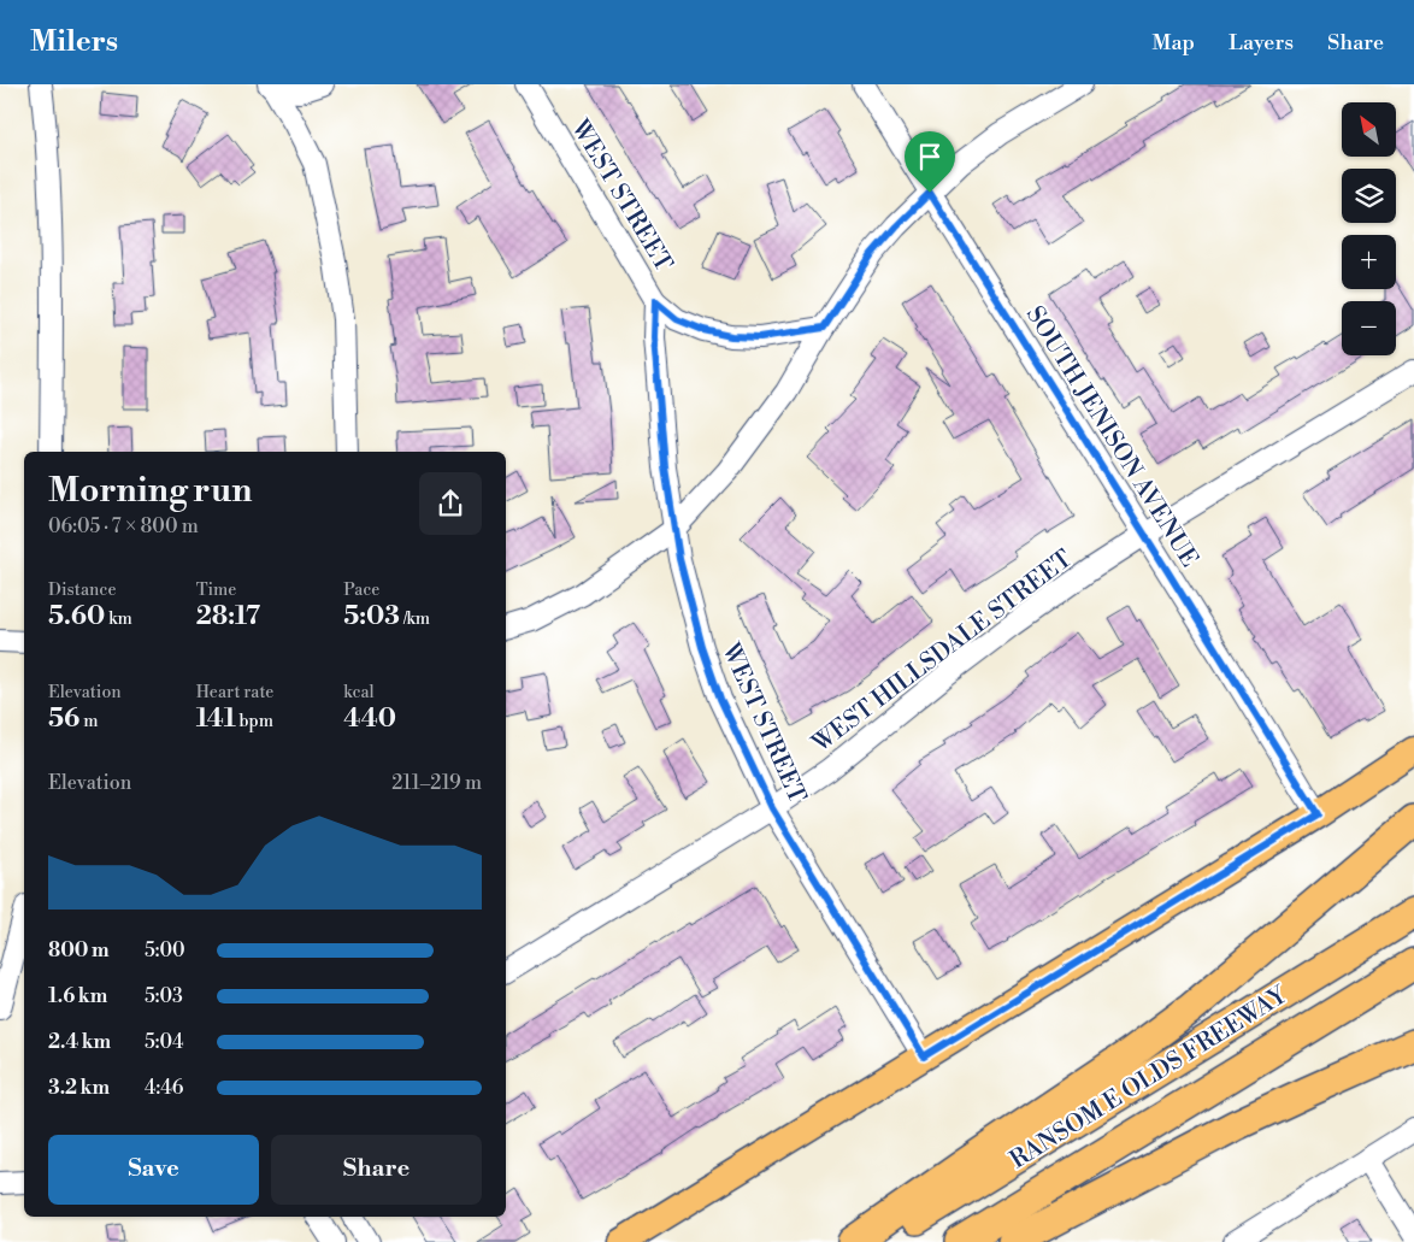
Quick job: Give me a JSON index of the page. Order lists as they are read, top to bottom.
{
  "streets": {
    "highway": ["RANSOM E OLDS FREEWAY"],
    "street": ["WEST STREET", "SOUTH JENISON AVENUE", "WEST HILLSDALE STREET"]
  },
  "crossings": [
    ["WEST STREET", "WEST HILLSDALE STREET"],
    ["SOUTH JENISON AVENUE", "WEST HILLSDALE STREET"]
  ],
  "north": "top left",
  "page": {
    "header": "Milers",
    "nav": ["Map", "Layers", "Share"],
    "map_buttons": ["+", "−"],
    "heading": ["Morning run", "06:05 · 7 × 800 m"],
    "stats": [
      ["Distance", "5.60 km"],
      ["Time", "28:17"],
      ["Pace", "5:03 /km"],
      ["Elevation", "56 m"],
      ["Heart rate", "141 bpm"],
      ["kcal", "440"]
    ],
    "chart": ["Elevation", "211–219 m"],
    "list": [
      {
        "name": "800 m",
        "note": "5:00"
      },
      {
        "name": "1.6 km",
        "note": "5:03"
      },
      {
        "name": "2.4 km",
        "note": "5:04"
      },
      {
        "name": "3.2 km",
        "note": "4:46"
      }
    ],
    "buttons": ["Save", "Share"]
  }
}
